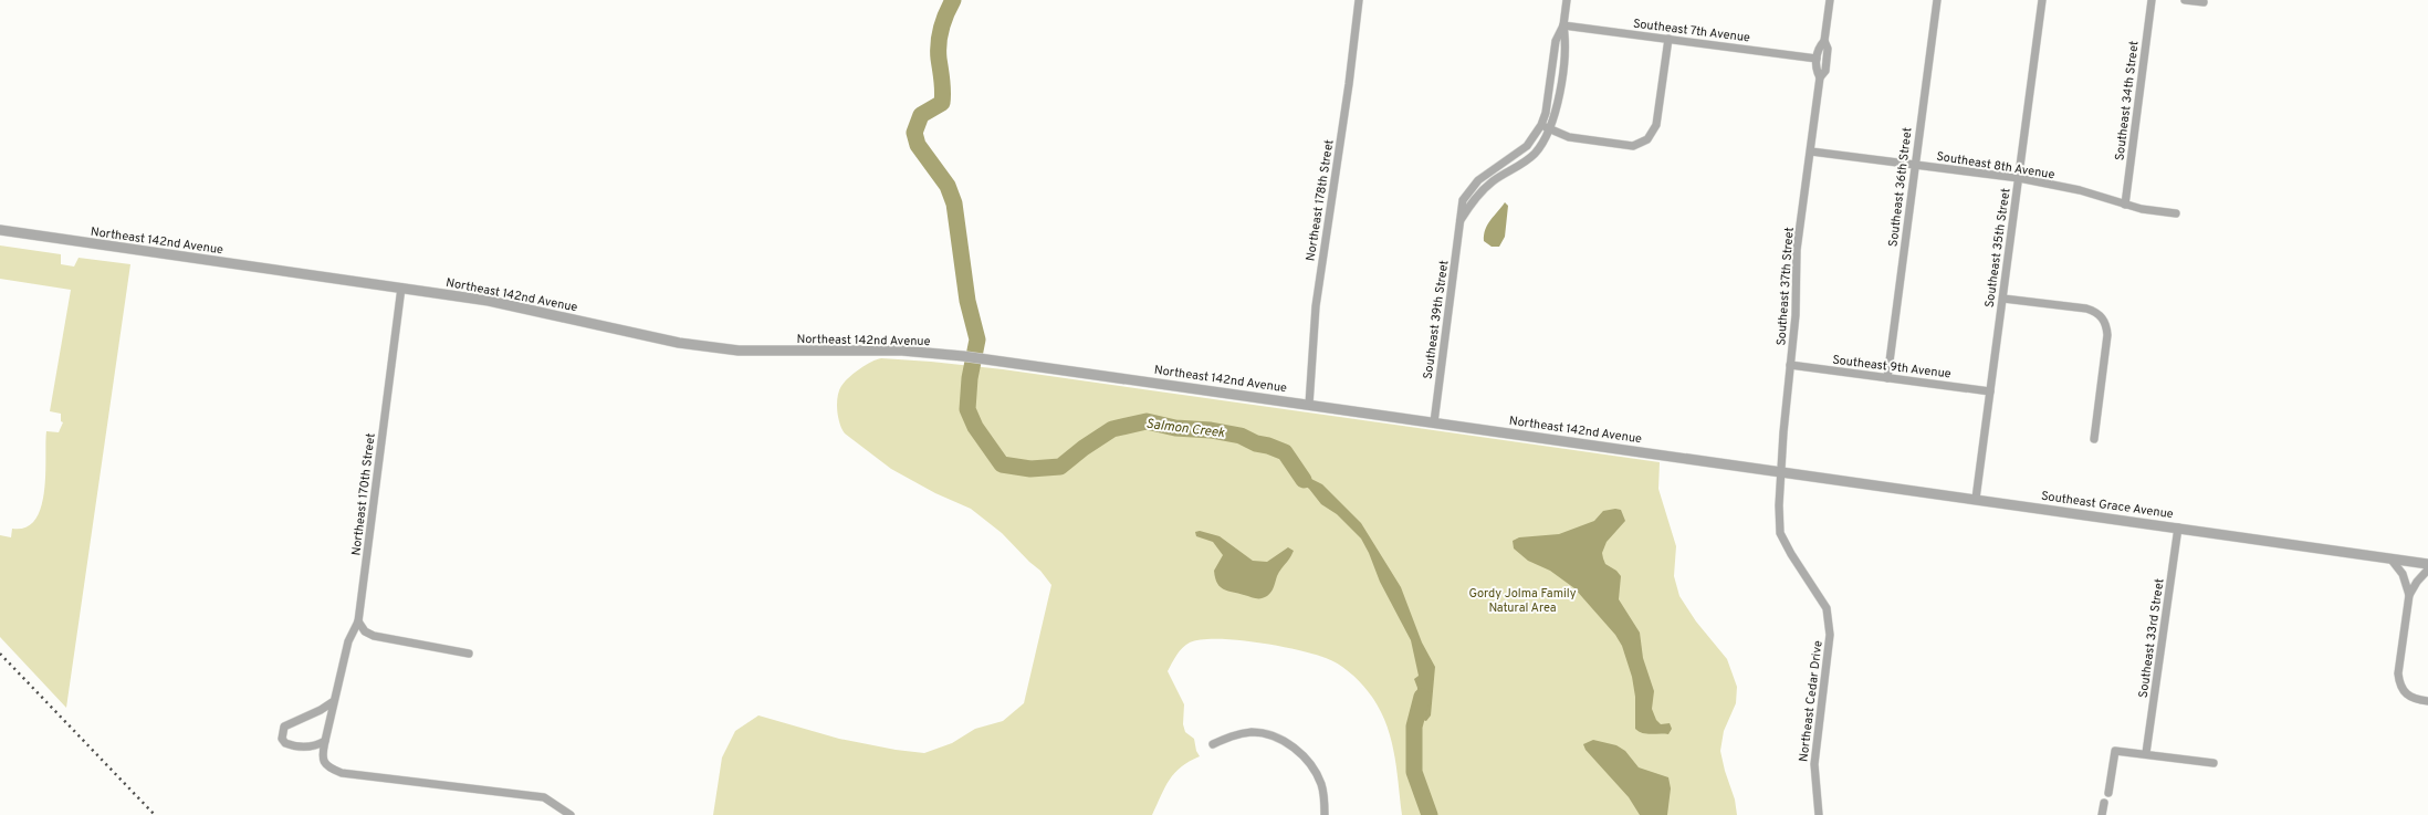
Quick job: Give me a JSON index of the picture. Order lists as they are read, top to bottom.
{
  "streets": {
    "street": [
      "Southeast 7th Avenue",
      "Southeast 34th Street",
      "Southeast 8th Avenue",
      "Southeast 36th Street",
      "Northeast 178th Street",
      "Northeast 142nd Avenue",
      "Southeast 35th Street",
      "Southeast 37th Street",
      "Southeast 39th Street",
      "Southeast 9th Avenue",
      "Northeast 170th Street",
      "Southeast Grace Avenue",
      "Southeast 33rd Street",
      "Northeast Cedar Drive"
    ]
  },
  "crossings": [
    ["Southeast 7th Avenue", "Southeast 37th Street"],
    ["Southeast 7th Avenue", "Southeast 39th Street"],
    ["Southeast 34th Street", "Southeast 8th Avenue"],
    ["Southeast 8th Avenue", "Southeast 36th Street"],
    ["Southeast 8th Avenue", "Southeast 35th Street"],
    ["Southeast 8th Avenue", "Southeast 37th Street"],
    ["Southeast 36th Street", "Southeast 9th Avenue"],
    ["Northeast 178th Street", "Northeast 142nd Avenue"],
    ["Northeast 142nd Avenue", "Southeast 37th Street"],
    ["Northeast 142nd Avenue", "Southeast 39th Street"],
    ["Northeast 142nd Avenue", "Northeast 170th Street"],
    ["Northeast 142nd Avenue", "Southeast Grace Avenue"],
    ["Northeast 142nd Avenue", "Northeast Cedar Drive"],
    ["Southeast 35th Street", "Southeast 9th Avenue"],
    ["Southeast 35th Street", "Southeast Grace Avenue"],
    ["Southeast 37th Street", "Southeast 9th Avenue"],
    ["Southeast 37th Street", "Southeast Grace Avenue"],
    ["Southeast 37th Street", "Northeast Cedar Drive"],
    ["Southeast Grace Avenue", "Southeast 33rd Street"],
    ["Southeast Grace Avenue", "Northeast Cedar Drive"]
  ],
  "water": ["Salmon Creek"],
  "parks": ["Gordy Jolma Family Natural Area"]
}
